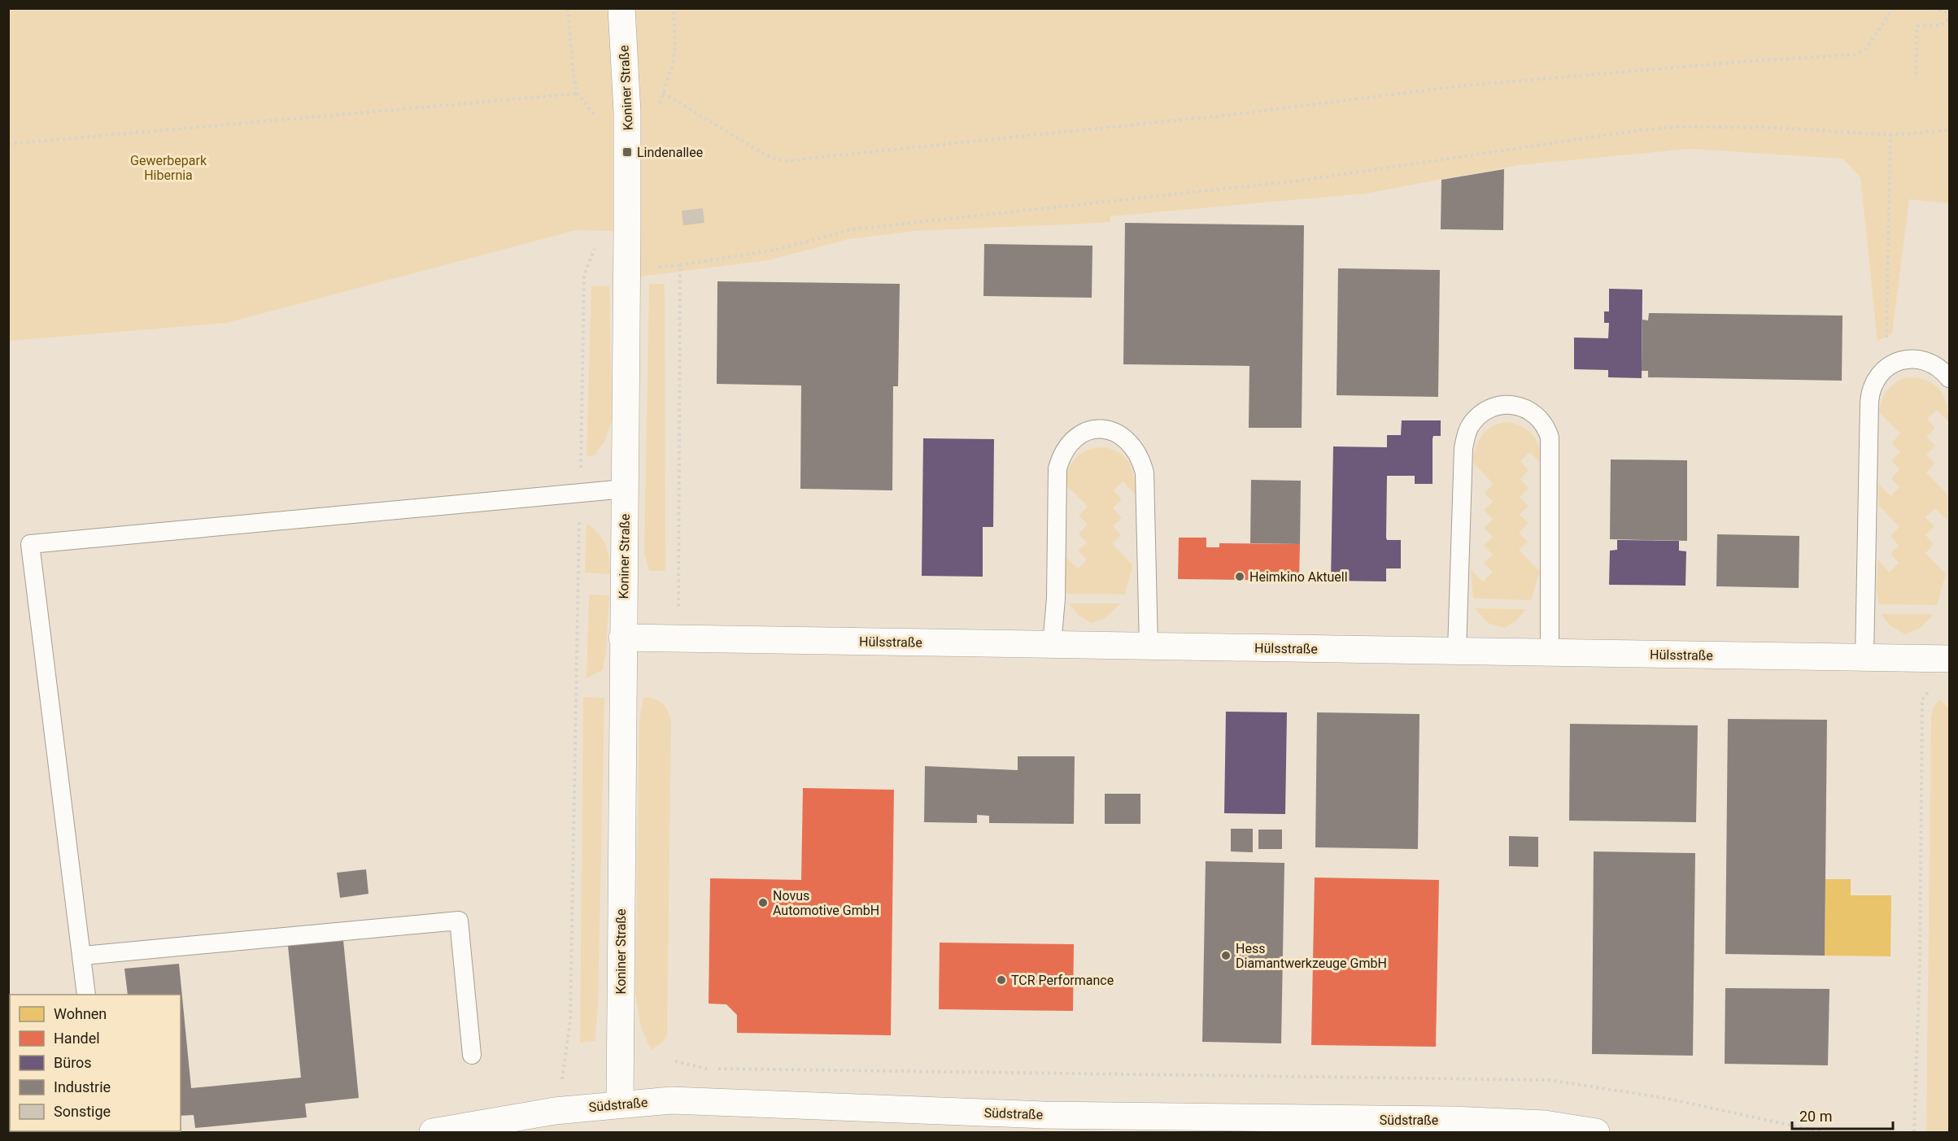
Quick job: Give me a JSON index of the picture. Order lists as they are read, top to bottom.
{
  "streets": {
    "street": ["Koniner Straße", "Hülsstraße", "Südstraße"]
  },
  "crossings": [
    ["Koniner Straße", "Hülsstraße"],
    ["Koniner Straße", "Südstraße"]
  ],
  "parks": ["Gewerbepark Hibernia"],
  "places": {
    "transit": ["Lindenallee"],
    "other": [
      "Heimkino Aktuell",
      "Novus Automotive GmbH",
      "Hess Diamantwerkzeuge GmbH",
      "TCR Performance"
    ]
  },
  "legend": [
    "Wohnen",
    "Handel",
    "Büros",
    "Industrie",
    "Sonstige"
  ],
  "scale_bar": "20 m"
}
